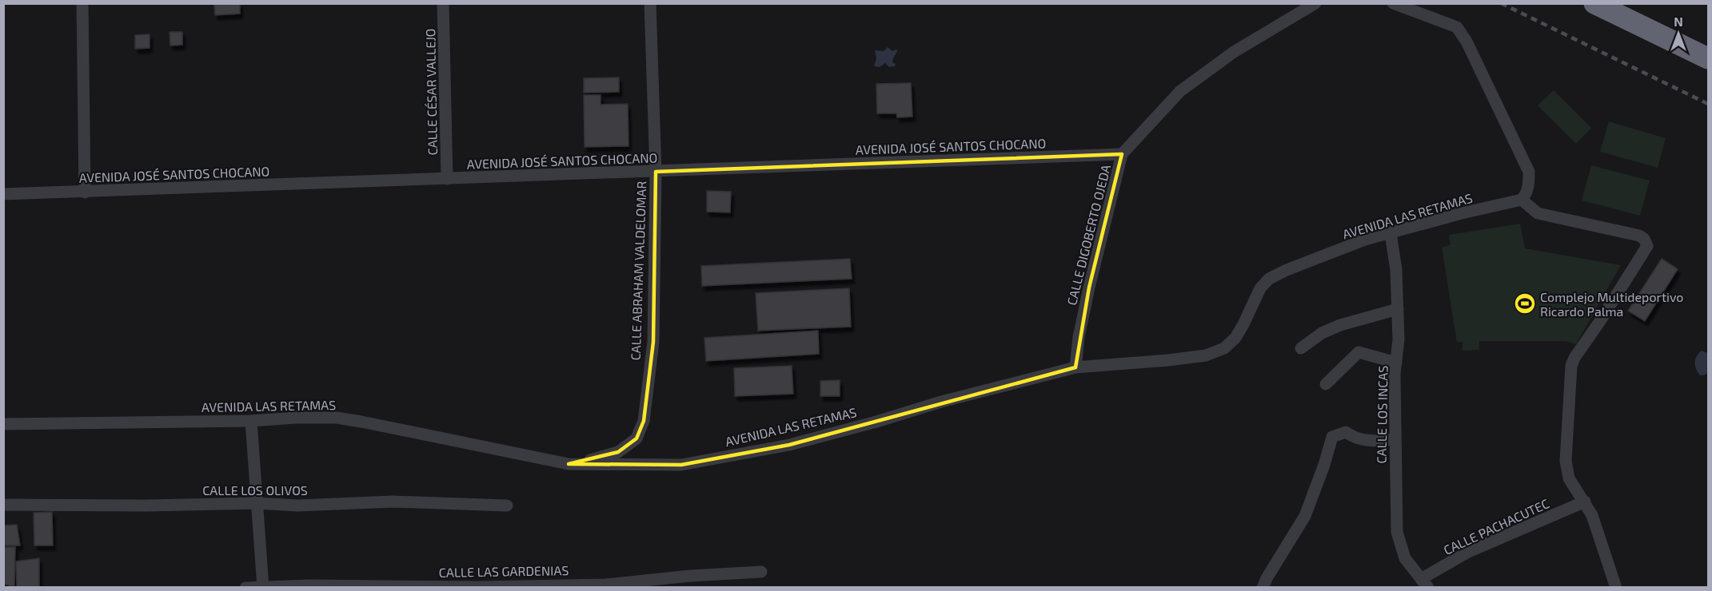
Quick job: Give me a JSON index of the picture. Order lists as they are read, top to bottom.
{
  "streets": {
    "street": [
      "CALLE CÉSAR VALLEJO",
      "AVENIDA JOSÉ SANTOS CHOCANO",
      "AVENIDA LAS RETAMAS",
      "CALLE DIGOBERTO OJEDA",
      "CALLE ABRAHAM VALDELOMAR",
      "CALLE LOS INCAS",
      "CALLE LOS OLIVOS",
      "CALLE PACHACUTEC",
      "CALLE LAS GARDENIAS"
    ]
  },
  "crossings": [
    ["CALLE CÉSAR VALLEJO", "AVENIDA JOSÉ SANTOS CHOCANO"],
    ["AVENIDA JOSÉ SANTOS CHOCANO", "CALLE DIGOBERTO OJEDA"],
    ["AVENIDA JOSÉ SANTOS CHOCANO", "CALLE ABRAHAM VALDELOMAR"],
    ["AVENIDA LAS RETAMAS", "CALLE DIGOBERTO OJEDA"],
    ["AVENIDA LAS RETAMAS", "CALLE ABRAHAM VALDELOMAR"],
    ["AVENIDA LAS RETAMAS", "CALLE LOS INCAS"],
    ["CALLE LOS INCAS", "CALLE PACHACUTEC"]
  ],
  "places": {
    "sports": ["Complejo Multideportivo Ricardo Palma"]
  },
  "north": "top"
}
